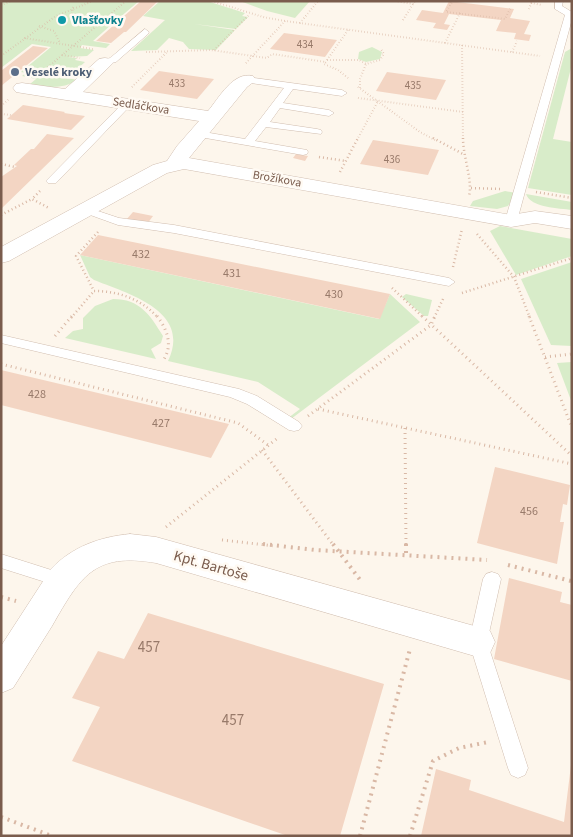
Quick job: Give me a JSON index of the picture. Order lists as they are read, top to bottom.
{
  "streets": {
    "street": ["Sedláčkova", "Brožíkova", "Kpt. Bartoše"]
  },
  "places": ["Vlašťovky", "Veselé kroky"],
  "house_numbers": [
    "434",
    "433",
    "435",
    "436",
    "432",
    "431",
    "430",
    "428",
    "427",
    "456",
    "457",
    "457"
  ]
}
